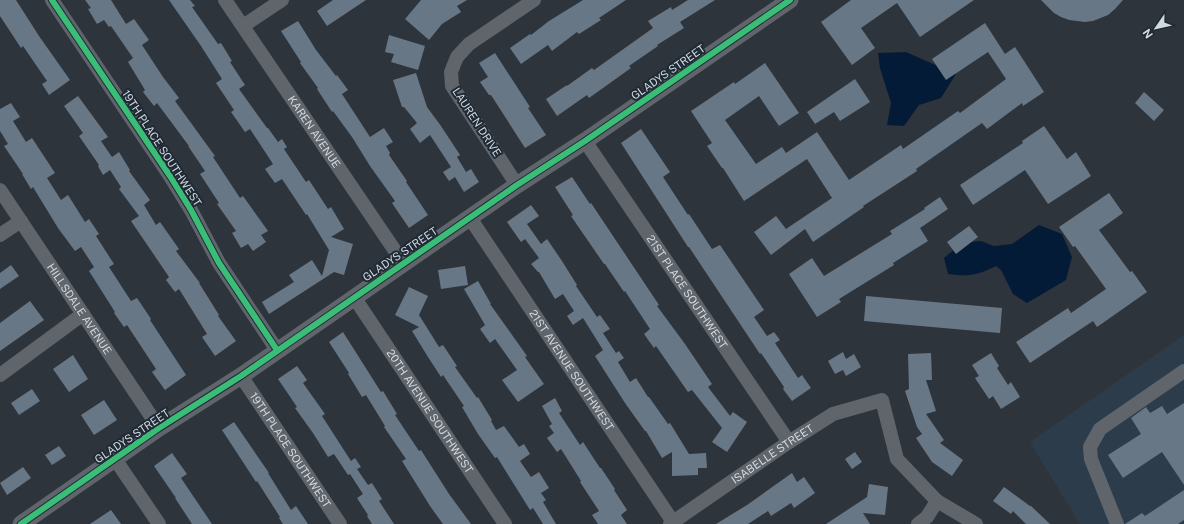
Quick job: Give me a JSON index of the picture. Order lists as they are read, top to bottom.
{
  "streets": {
    "street": [
      "GLADYS STREET",
      "LAUREN DRIVE",
      "KAREN AVENUE",
      "19TH PLACE SOUTHWEST",
      "21ST PLACE SOUTHWEST",
      "HILLSDALE AVENUE",
      "21ST AVENUE SOUTHWEST",
      "20TH AVENUE SOUTHWEST",
      "ISABELLE STREET"
    ]
  },
  "crossings": [
    ["GLADYS STREET", "LAUREN DRIVE"],
    ["GLADYS STREET", "KAREN AVENUE"],
    ["GLADYS STREET", "19TH PLACE SOUTHWEST"],
    ["GLADYS STREET", "21ST PLACE SOUTHWEST"],
    ["GLADYS STREET", "HILLSDALE AVENUE"],
    ["GLADYS STREET", "21ST AVENUE SOUTHWEST"],
    ["GLADYS STREET", "20TH AVENUE SOUTHWEST"],
    ["21ST PLACE SOUTHWEST", "ISABELLE STREET"],
    ["21ST AVENUE SOUTHWEST", "ISABELLE STREET"]
  ],
  "north": "bottom left"
}
